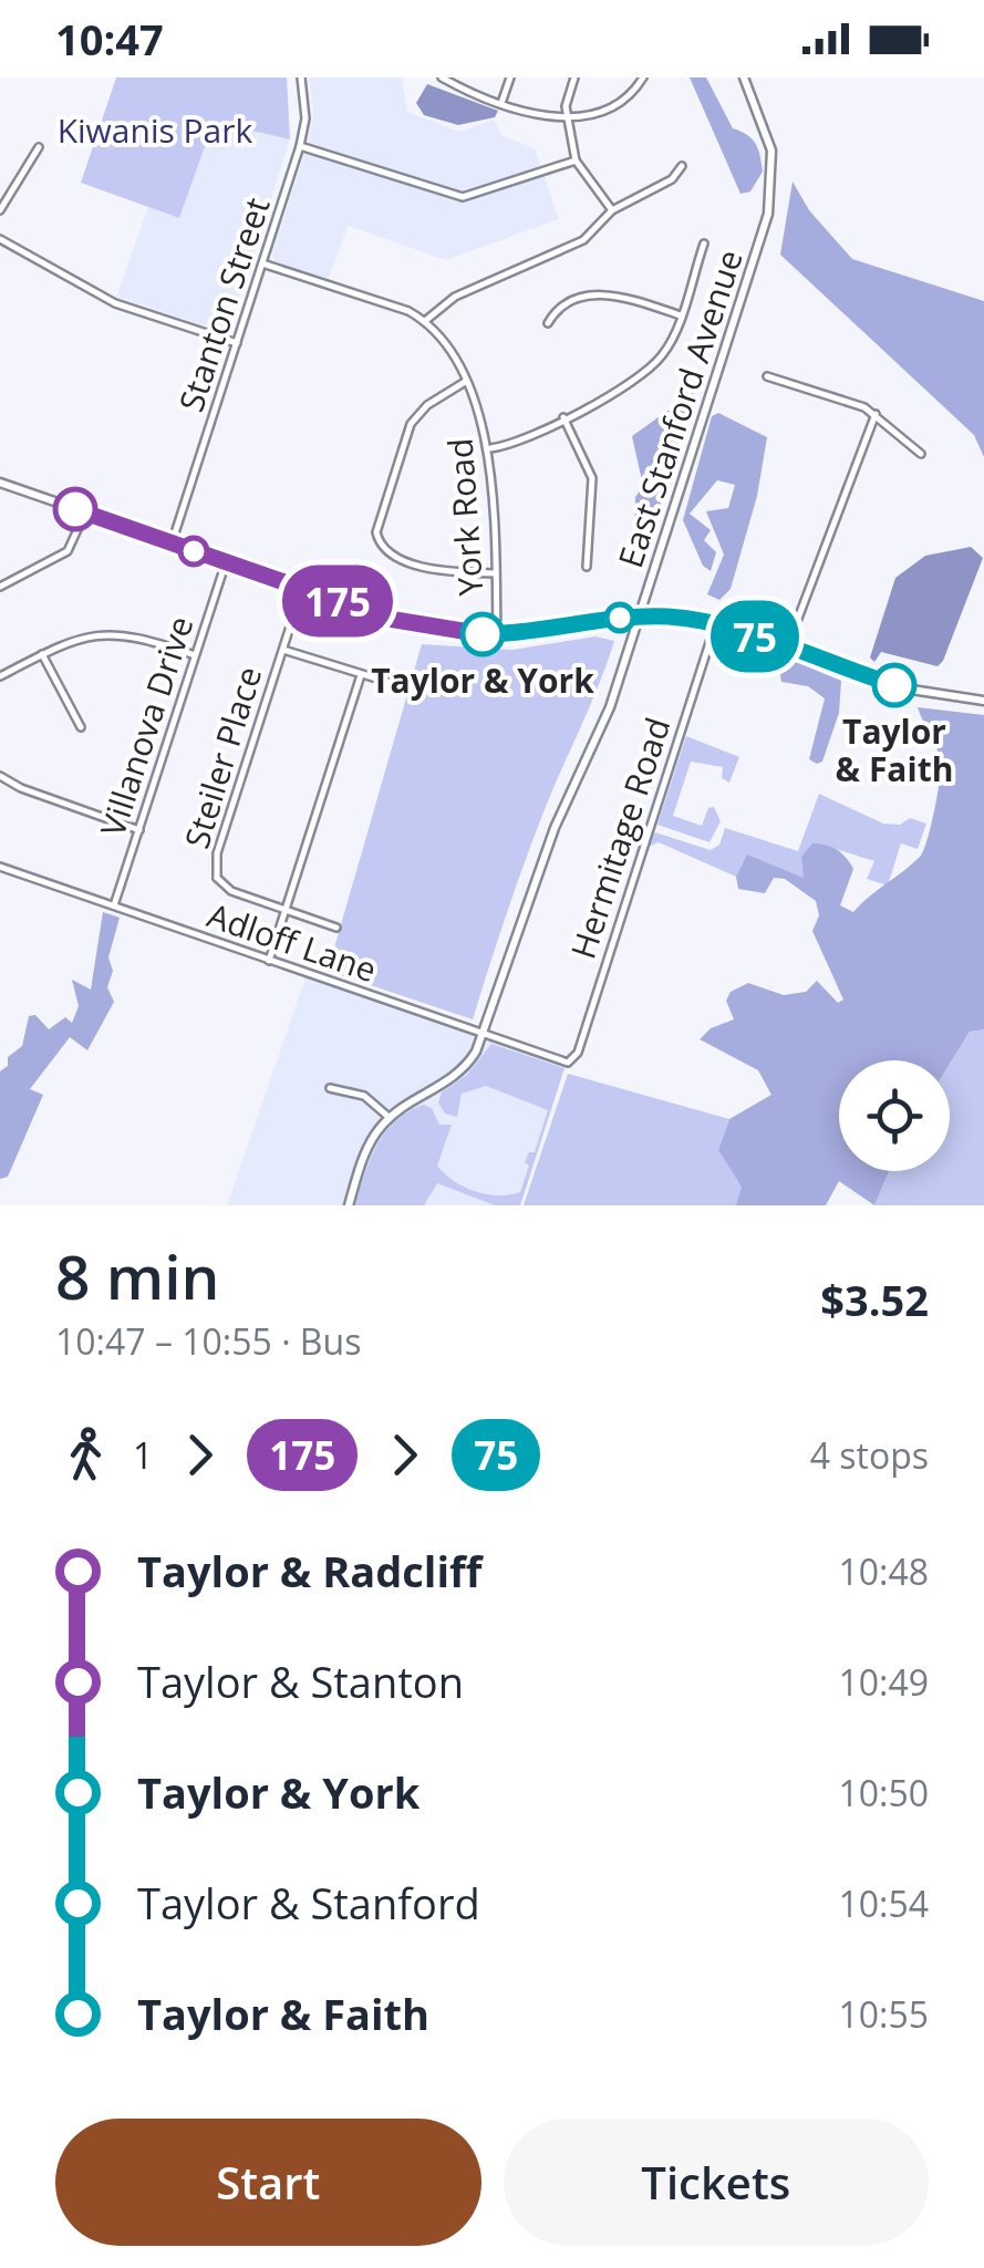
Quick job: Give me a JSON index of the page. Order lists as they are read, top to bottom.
{
  "streets": {
    "main road": ["East Stanford Avenue"],
    "street": [
      "Stanton Street",
      "York Road",
      "Villanova Drive",
      "Steiler Place",
      "Hermitage Road",
      "Adloff Lane"
    ]
  },
  "crossings": [
    ["East Stanford Avenue", "Adloff Lane"],
    ["Villanova Drive", "Adloff Lane"],
    ["Hermitage Road", "Adloff Lane"]
  ],
  "parks": ["Kiwanis Park"],
  "places": ["Taylor & York", "Taylor & Faith"],
  "lines": ["bus line 175", "bus line 75"],
  "page": {
    "status": "10:47",
    "on_map": ["175", "75"],
    "heading": ["8 min", "10:47 – 10:55 · Bus", "$3.52"],
    "legs": [
      "1",
      "175",
      "75",
      "4 stops"
    ],
    "list": [
      {
        "name": "Taylor & Radcliff",
        "value": "10:48"
      },
      {
        "name": "Taylor & Stanton",
        "value": "10:49"
      },
      {
        "name": "Taylor & York",
        "value": "10:50"
      },
      {
        "name": "Taylor & Stanford",
        "value": "10:54"
      },
      {
        "name": "Taylor & Faith",
        "value": "10:55"
      }
    ],
    "buttons": ["Start", "Tickets"]
  }
}
